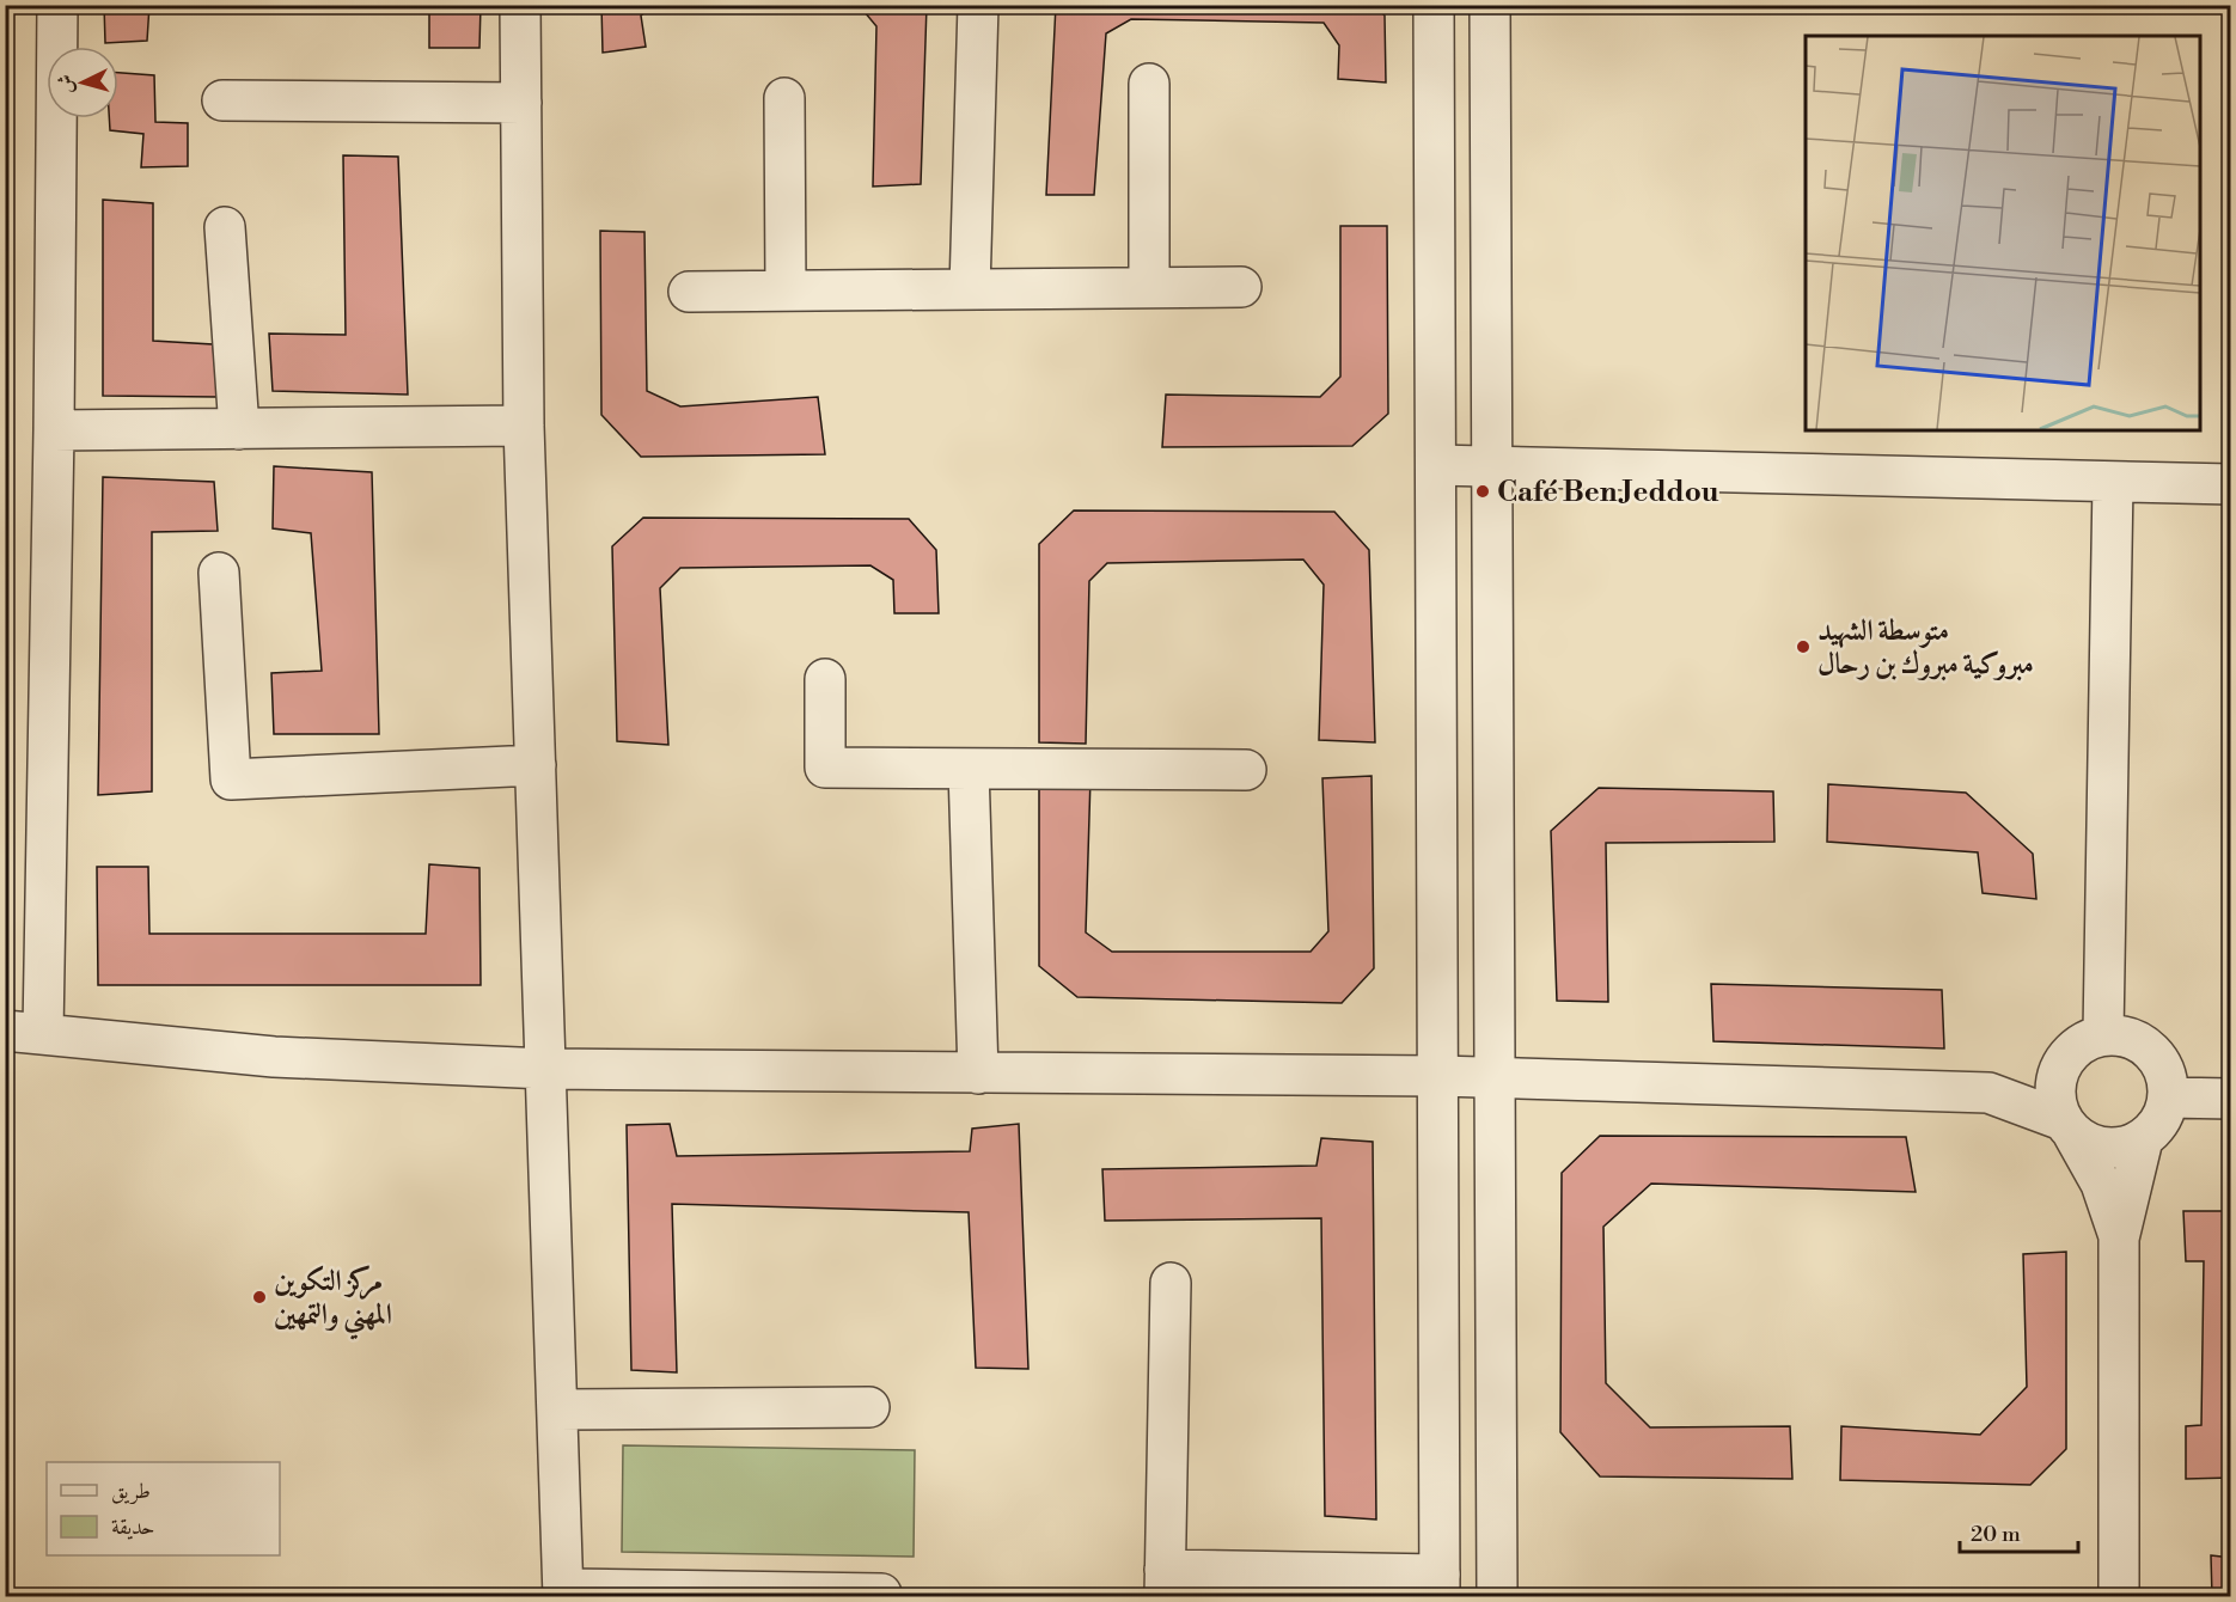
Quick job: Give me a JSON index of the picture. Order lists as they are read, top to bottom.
{
  "places": ["Café Ben Jeddou", "متوسطة الشهيد مبروكية مبروك بن رحال", "مركز التكوين المهني والتمهين"],
  "legend": ["طريق", "حديقة"],
  "scale_bar": "20 m",
  "north": "left"
}
